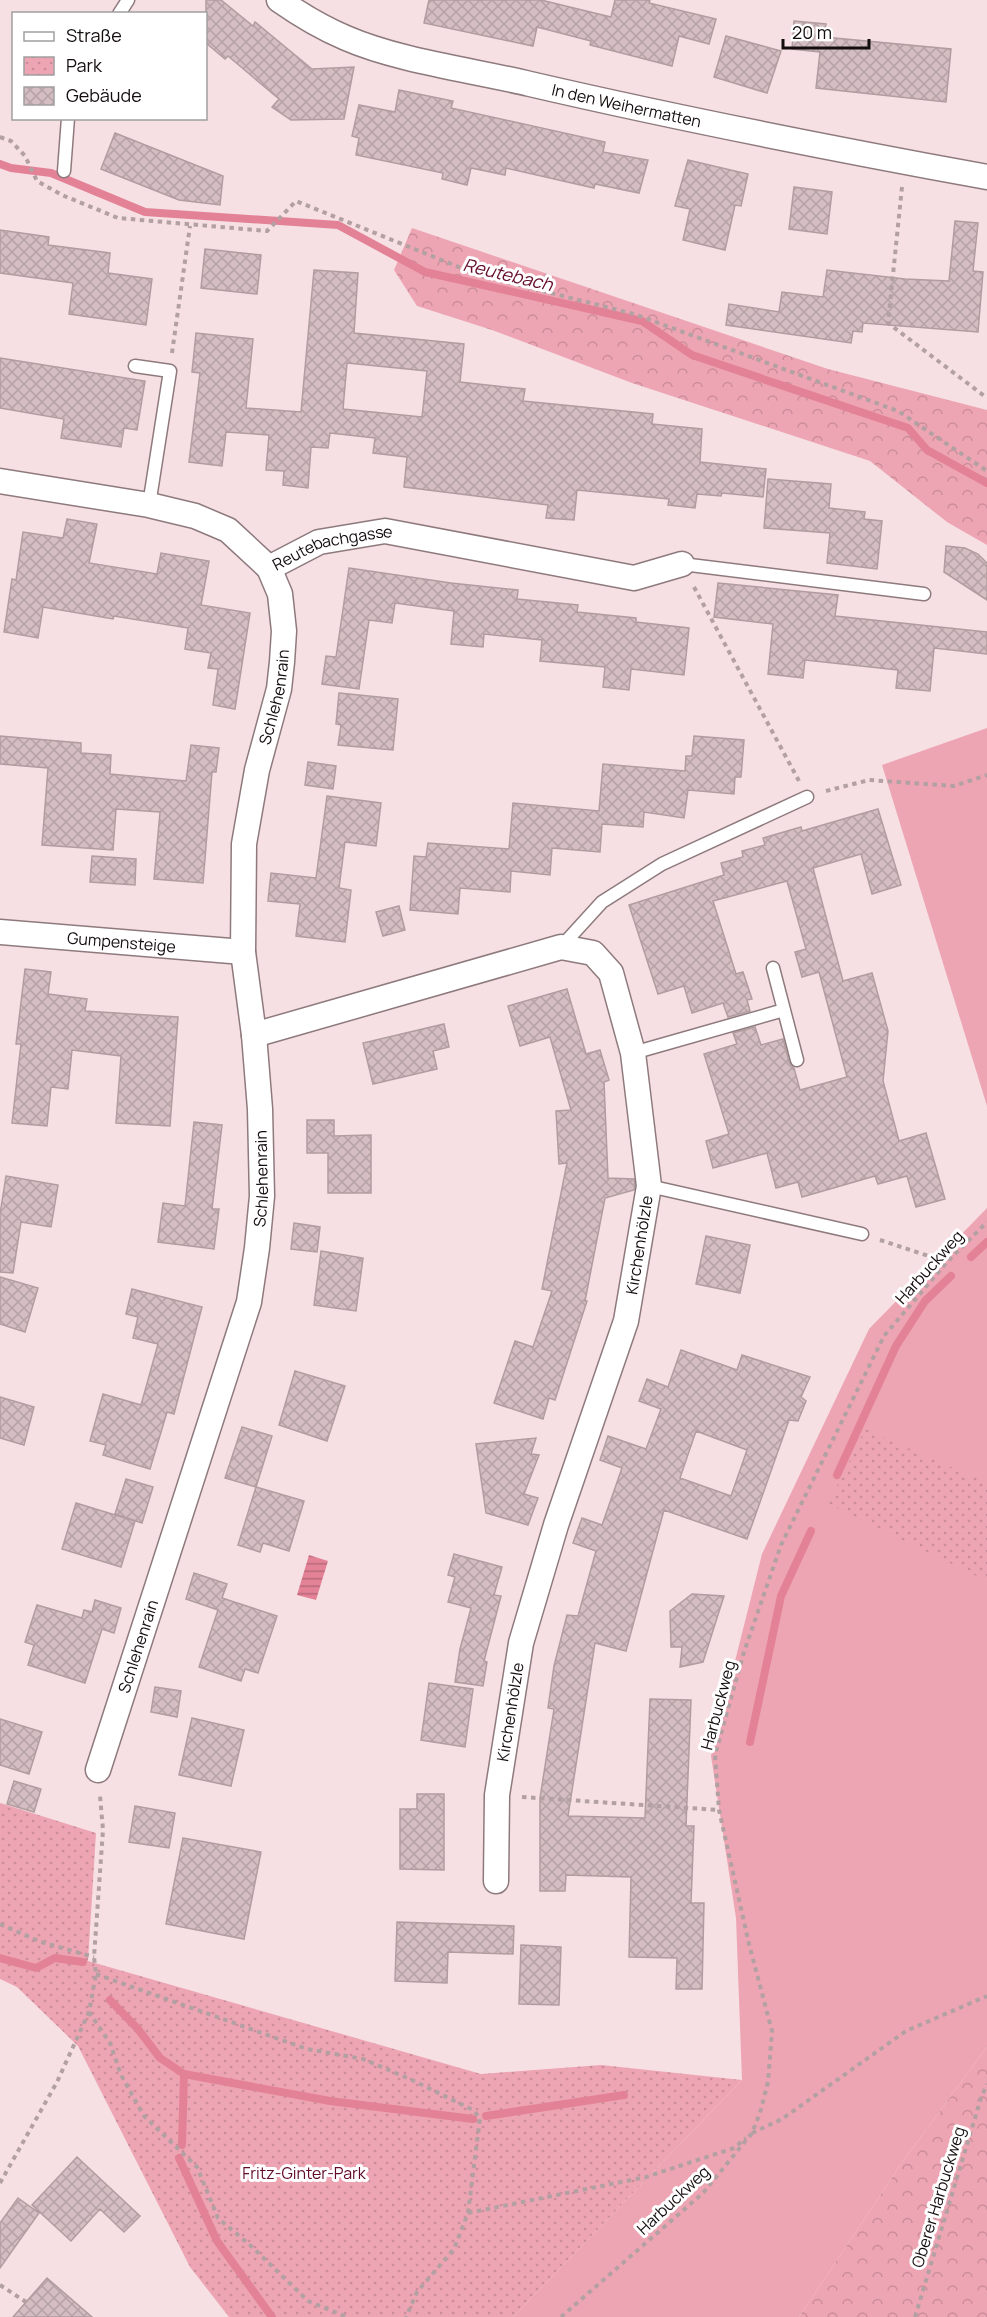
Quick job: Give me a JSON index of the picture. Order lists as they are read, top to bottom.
{
  "streets": {
    "street": [
      "In den Weihermatten",
      "Reutebachgasse",
      "Schlehenrain",
      "Gumpensteige",
      "Kirchenhölzle"
    ],
    "path": ["Harbuckweg", "Oberer Harbuckweg"]
  },
  "crossings": [
    ["Reutebachgasse", "Schlehenrain"],
    ["Schlehenrain", "Gumpensteige"],
    ["Schlehenrain", "Kirchenhölzle"]
  ],
  "water": ["Reutebach"],
  "parks": ["Fritz-Ginter-Park"],
  "legend": ["Straße", "Park", "Gebäude"],
  "scale_bar": "20 m"
}
